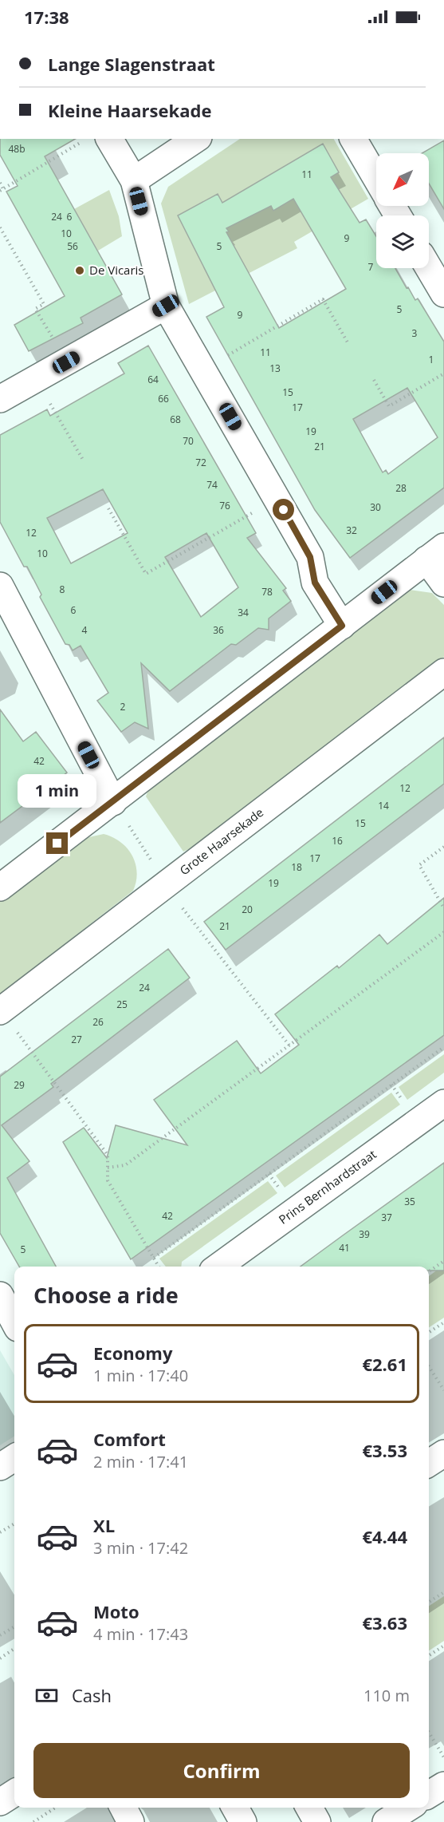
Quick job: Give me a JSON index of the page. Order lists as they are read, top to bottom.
{
  "streets": {
    "street": ["Grote Haarsekade", "Prins Bernhardstraat"]
  },
  "places": ["De Vicaris"],
  "house_numbers": [
    "48b",
    "11",
    "24",
    "6",
    "10",
    "9",
    "56",
    "5",
    "7",
    "5",
    "9",
    "3",
    "11",
    "1",
    "13",
    "64",
    "15",
    "66",
    "17",
    "68",
    "19",
    "70",
    "21",
    "72",
    "74",
    "28",
    "76",
    "30",
    "32",
    "12",
    "10",
    "8",
    "78",
    "6",
    "34",
    "4",
    "36",
    "2",
    "42",
    "12",
    "14",
    "15",
    "16",
    "17",
    "18",
    "19",
    "20",
    "21",
    "24",
    "25",
    "26",
    "27",
    "29",
    "35",
    "42",
    "37",
    "39",
    "41",
    "5"
  ],
  "north": "bottom left",
  "page": {
    "status": "17:38",
    "banner": ["Lange Slagenstraat", "Kleine Haarsekade"],
    "bubble": "1 min",
    "heading": "Choose a ride",
    "list": [
      {
        "name": "Economy",
        "note": "1 min · 17:40",
        "value": "€2.61"
      },
      {
        "name": "Comfort",
        "note": "2 min · 17:41",
        "value": "€3.53"
      },
      {
        "name": "XL",
        "note": "3 min · 17:42",
        "value": "€4.44"
      },
      {
        "name": "Moto",
        "note": "4 min · 17:43",
        "value": "€3.63"
      }
    ],
    "pay": ["Cash", "110 m"],
    "buttons": "Confirm"
  }
}
